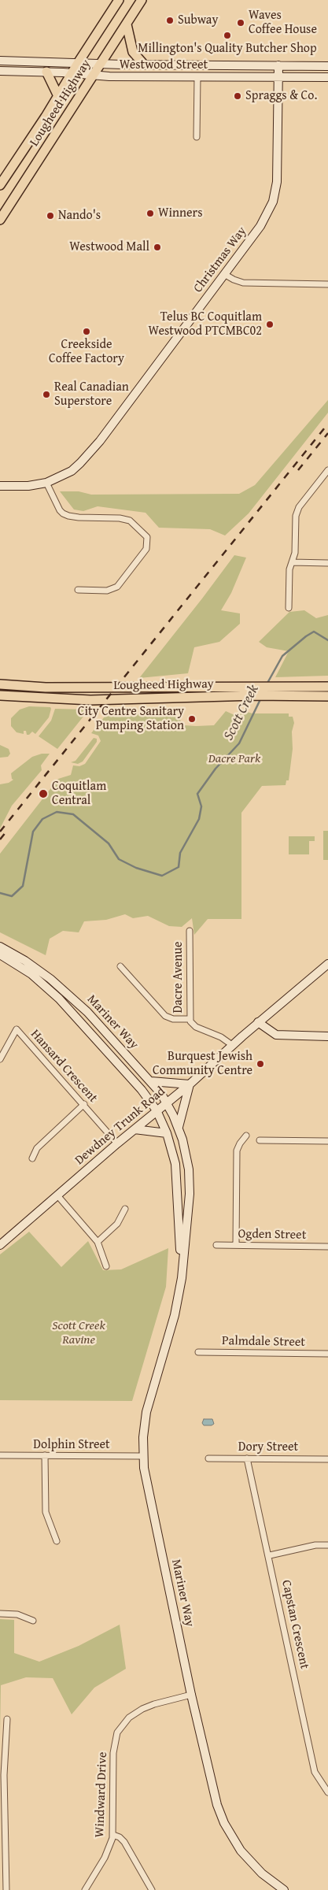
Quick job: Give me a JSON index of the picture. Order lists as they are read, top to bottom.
{
  "streets": {
    "main road": [
      "Westwood Street",
      "Lougheed Highway",
      "Christmas Way",
      "Mariner Way",
      "Dewdney Trunk Road"
    ],
    "street": [
      "Dacre Avenue",
      "Hansard Crescent",
      "Ogden Street",
      "Palmdale Street",
      "Dolphin Street",
      "Dory Street",
      "Capstan Crescent",
      "Windward Drive"
    ]
  },
  "crossings": [
    ["Westwood Street", "Lougheed Highway"],
    ["Westwood Street", "Christmas Way"],
    ["Dacre Avenue", "Dewdney Trunk Road"],
    ["Mariner Way", "Dewdney Trunk Road"],
    ["Mariner Way", "Dolphin Street"],
    ["Mariner Way", "Windward Drive"],
    ["Hansard Crescent", "Dewdney Trunk Road"],
    ["Dory Street", "Capstan Crescent"]
  ],
  "water": ["Scott Creek"],
  "parks": ["Dacre Park", "Scott Creek Ravine"],
  "places": [
    "Subway",
    "Waves Coffee House",
    "Millington's Quality Butcher Shop",
    "Spraggs & Co.",
    "Winners",
    "Nando's",
    "Westwood Mall",
    "Telus BC Coquitlam Westwood PTCMBC02",
    "Creekside Coffee Factory",
    "Real Canadian Superstore",
    "City Centre Sanitary Pumping Station",
    "Coquitlam Central",
    "Burquest Jewish Community Centre"
  ]
}
